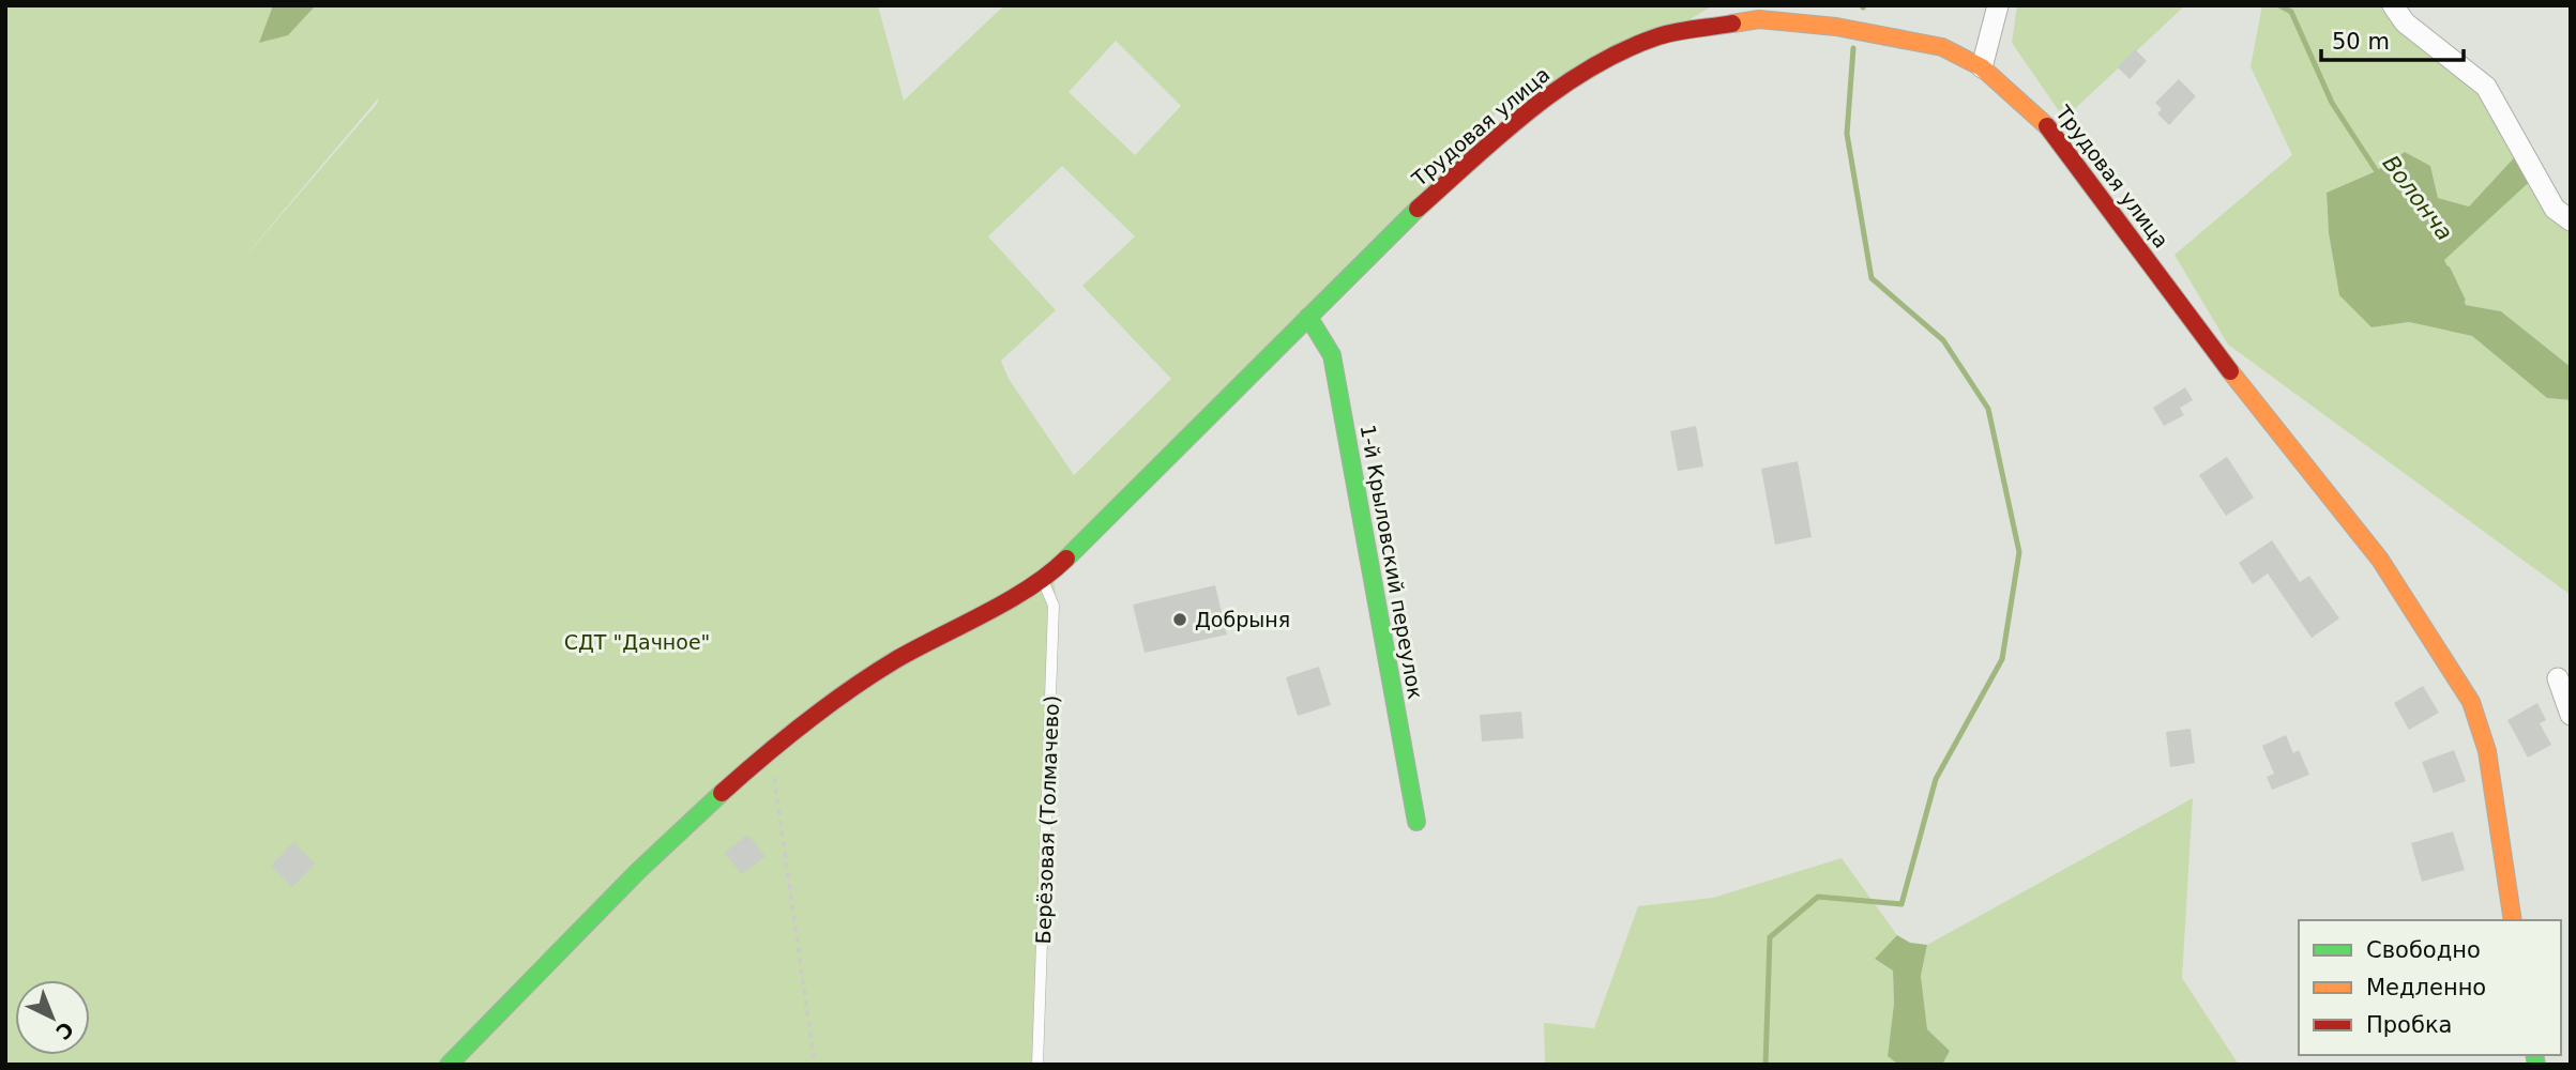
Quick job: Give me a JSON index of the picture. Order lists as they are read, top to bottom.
{
  "streets": {
    "street": ["Трудовая улица", "1-й Крыловский переулок"],
    "lane": ["Берёзовая (Толмачево)"]
  },
  "crossings": [
    ["Трудовая улица", "1-й Крыловский переулок"],
    ["Трудовая улица", "Берёзовая (Толмачево)"]
  ],
  "water": ["Волонча"],
  "parks": ["СДТ \"Дачное\""],
  "places": ["Добрыня"],
  "legend": ["Свободно", "Медленно", "Пробка"],
  "scale_bar": "50 m",
  "north": "bottom right"
}
